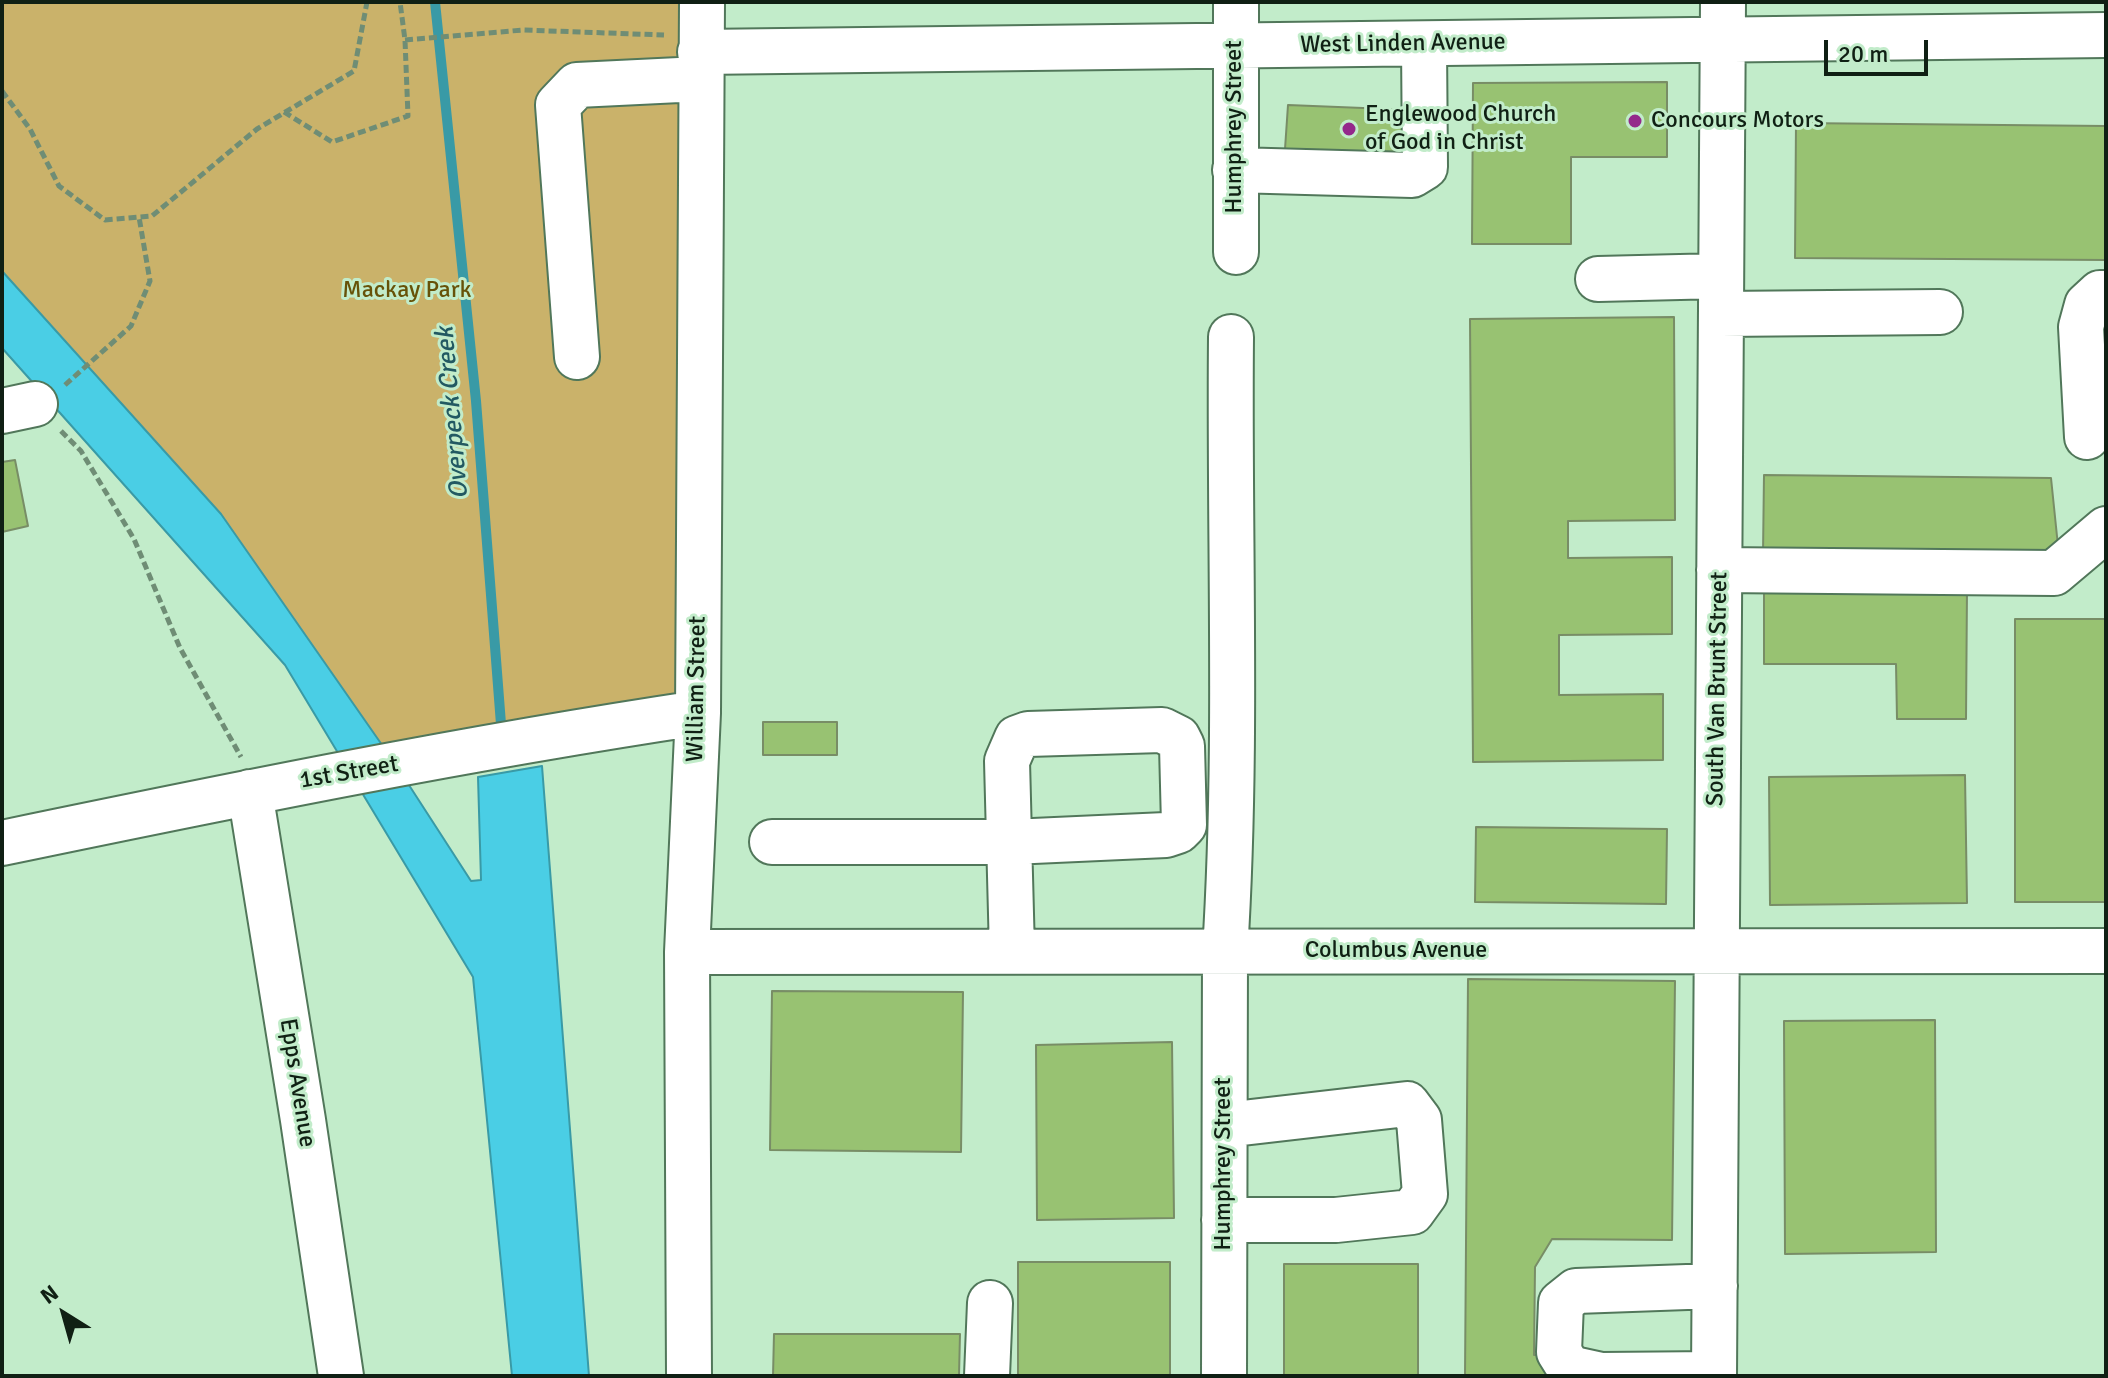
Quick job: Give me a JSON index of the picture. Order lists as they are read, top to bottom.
{
  "streets": {
    "street": [
      "West Linden Avenue",
      "Humphrey Street",
      "William Street",
      "South Van Brunt Street",
      "1st Street",
      "Columbus Avenue",
      "Epps Avenue"
    ]
  },
  "crossings": [
    ["West Linden Avenue", "Humphrey Street"],
    ["West Linden Avenue", "William Street"],
    ["West Linden Avenue", "South Van Brunt Street"],
    ["Humphrey Street", "Columbus Avenue"],
    ["William Street", "1st Street"],
    ["William Street", "Columbus Avenue"],
    ["South Van Brunt Street", "Columbus Avenue"],
    ["1st Street", "Epps Avenue"]
  ],
  "water": ["Overpeck Creek"],
  "parks": ["Mackay Park"],
  "places": ["Concours Motors", "Englewood Church of God in Christ"],
  "scale_bar": "20 m",
  "north": "top left"
}
